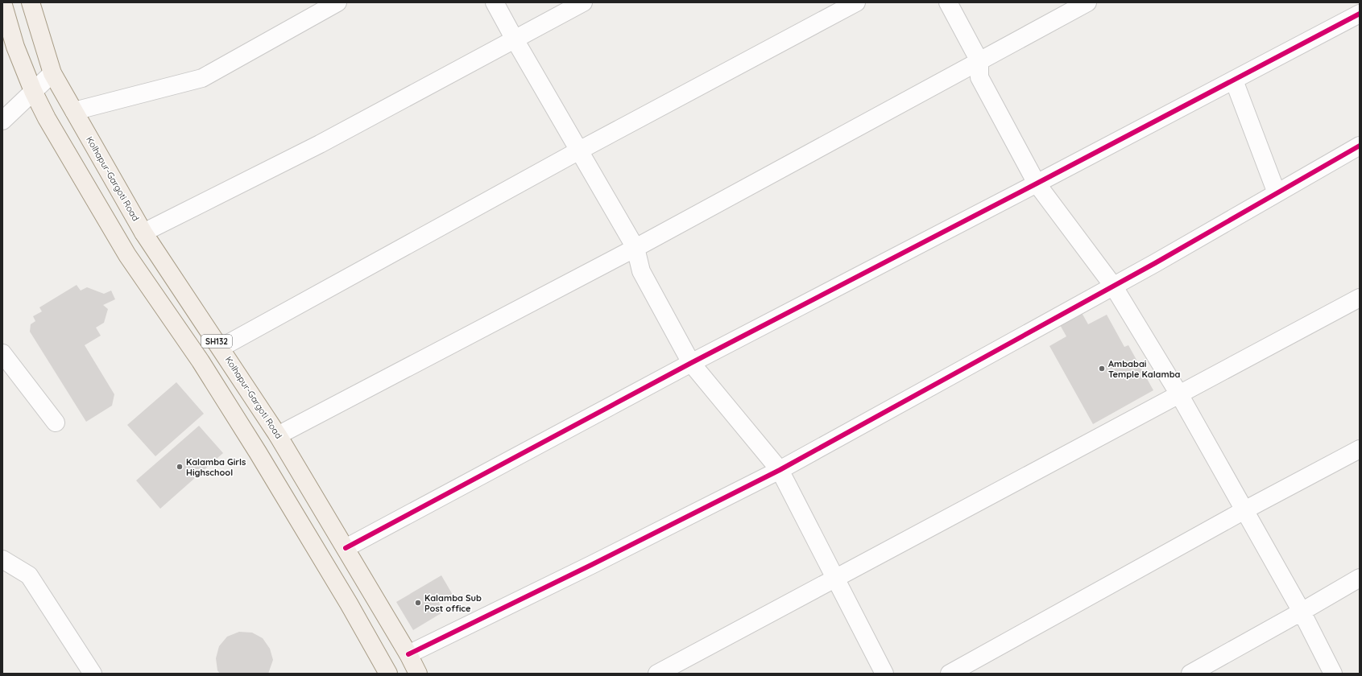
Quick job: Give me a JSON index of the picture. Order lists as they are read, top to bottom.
{
  "streets": {
    "main road": ["Kolhapur-Gargoti Road", "SH132"]
  },
  "places": ["Ambabai Temple Kalamba", "Kalamba Girls Highschool", "Kalamba Sub Post office"]
}
